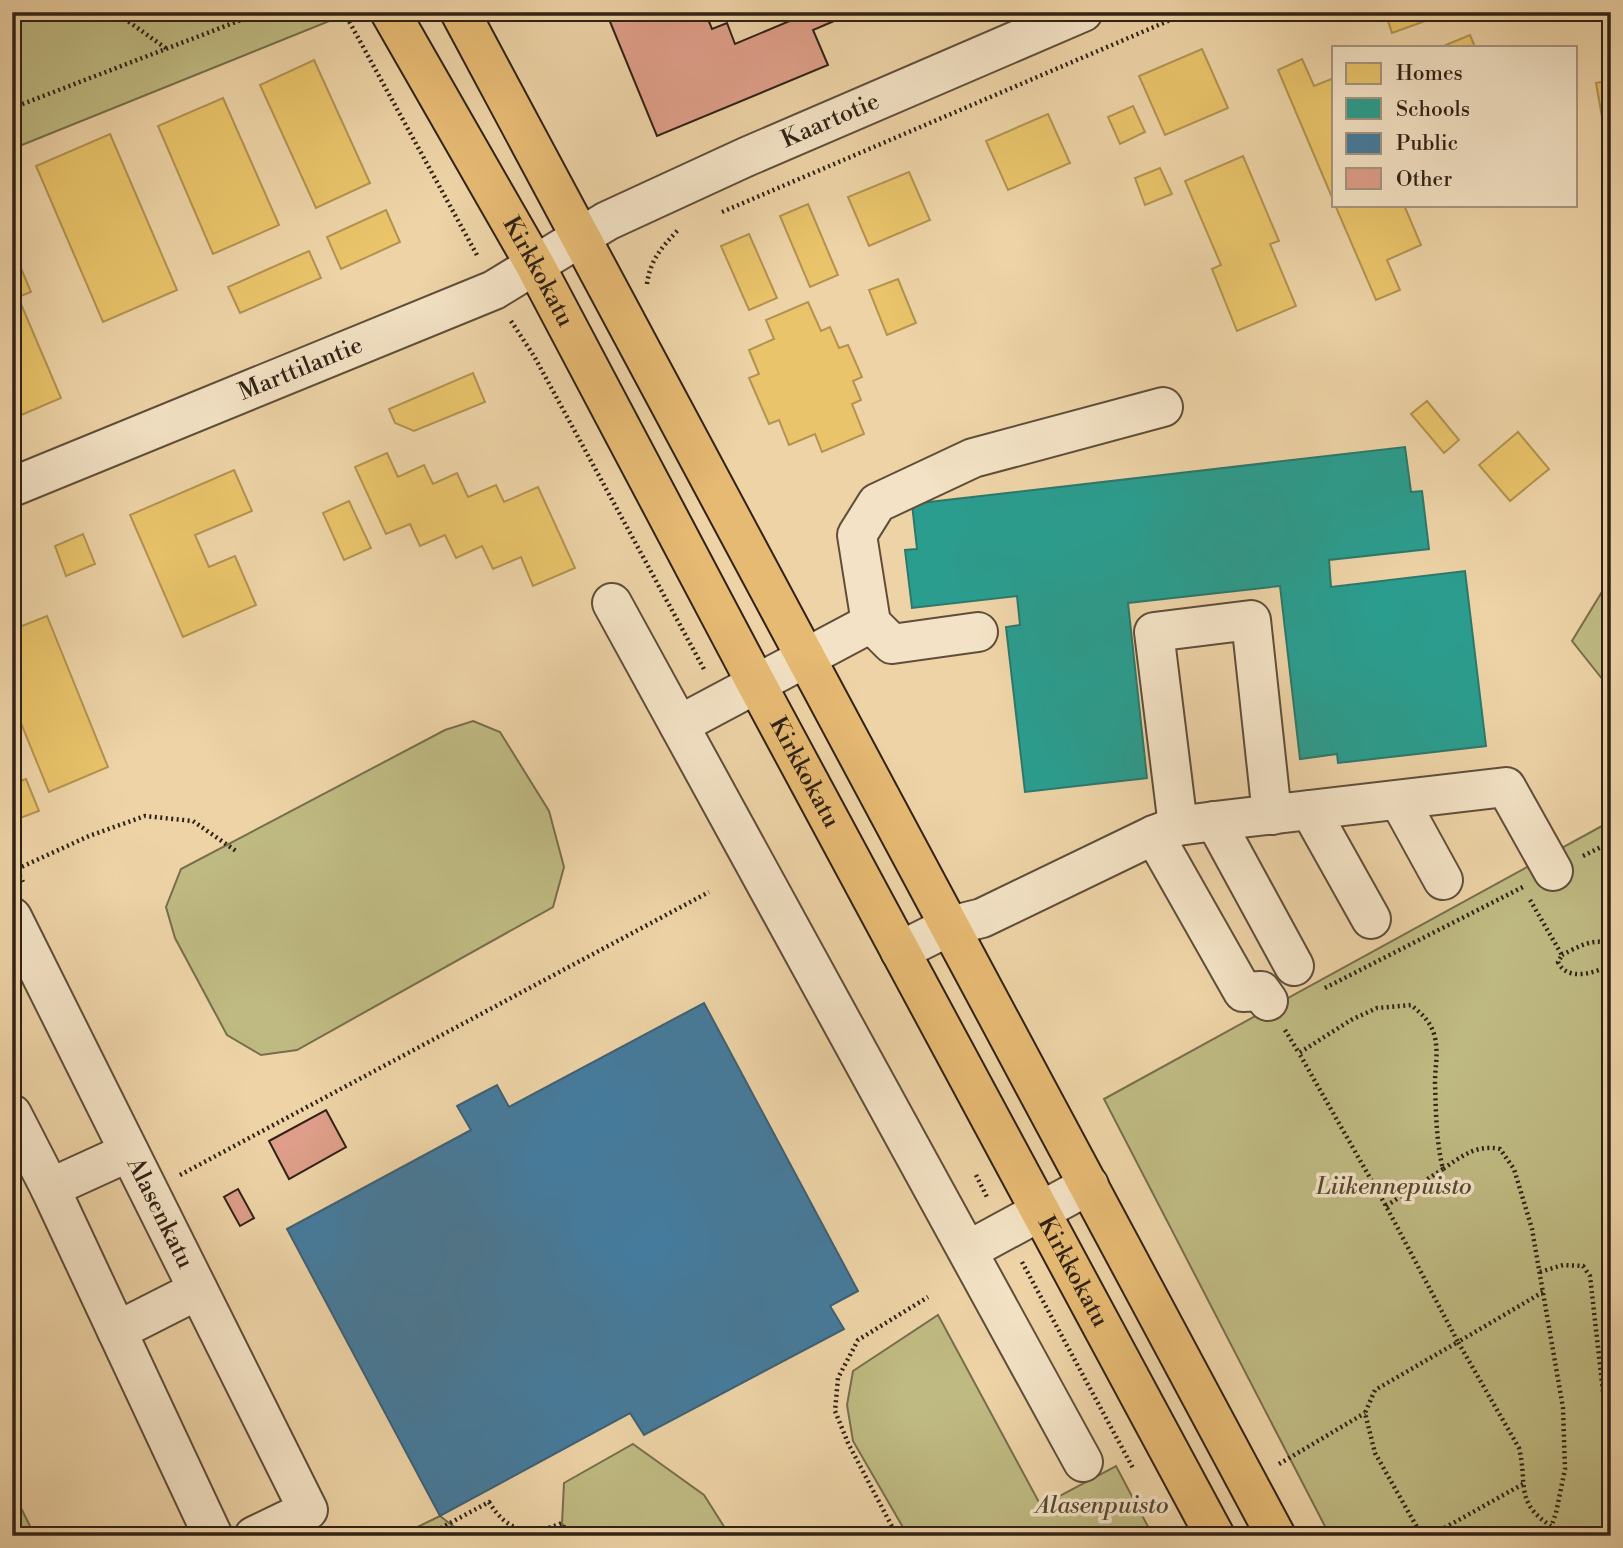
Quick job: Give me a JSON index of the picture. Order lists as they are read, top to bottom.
{
  "streets": {
    "main road": ["Kirkkokatu"],
    "street": ["Kaartotie", "Marttilantie", "Alasenkatu"]
  },
  "crossings": [
    ["Kaartotie", "Marttilantie"],
    ["Kirkkokatu", "Marttilantie"]
  ],
  "parks": ["Liikennepuisto", "Alasenpuisto"],
  "legend": [
    "Homes",
    "Schools",
    "Public",
    "Other"
  ]
}
